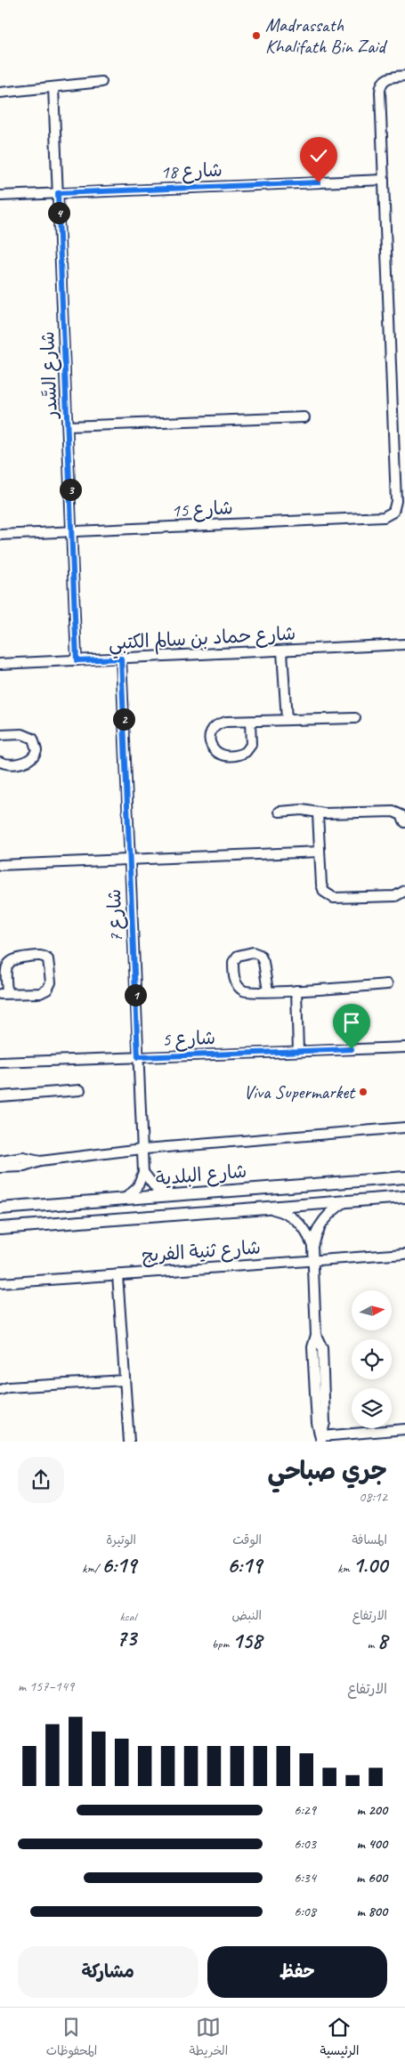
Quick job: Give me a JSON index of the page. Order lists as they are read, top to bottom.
{
  "streets": {
    "main road": ["شارع البلدية"],
    "street": [
      "شارع 18",
      "شارع السَّدر",
      "شارع 15",
      "شارع حماد بن سالم الكتبي",
      "شارع 7",
      "شارع 5",
      "شارع ثنية الفريج"
    ]
  },
  "crossings": [
    ["شارع 18", "شارع السَّدر"],
    ["شارع 18", "شارع 15"],
    ["شارع السَّدر", "شارع 15"],
    ["شارع السَّدر", "شارع حماد بن سالم الكتبي"],
    ["شارع حماد بن سالم الكتبي", "شارع 7"],
    ["شارع 7", "شارع 5"]
  ],
  "places": ["Madrassath Khalifath Bin Zaid", "Viva Supermarket"],
  "north": "right",
  "page": {
    "pins": [
      "4",
      "3",
      "2",
      "1"
    ],
    "heading": ["جري صباحي", "08:12"],
    "stats": [
      ["المسافة", "1.00 km"],
      ["الوقت", "6:19"],
      ["الوتيرة", "6:19 /km"],
      ["الارتفاع", "8 m"],
      ["النبض", "158 bpm"],
      ["kcal", "73"]
    ],
    "chart": ["الارتفاع", "149–157 m"],
    "list": [
      {
        "name": "200 m",
        "note": "6:29"
      },
      {
        "name": "400 m",
        "note": "6:03"
      },
      {
        "name": "600 m",
        "note": "6:34"
      },
      {
        "name": "800 m",
        "note": "6:08"
      }
    ],
    "buttons": ["حفظ", "مشاركة"],
    "tabs": ["الرئيسية", "الخريطة", "المحفوظات"]
  }
}
